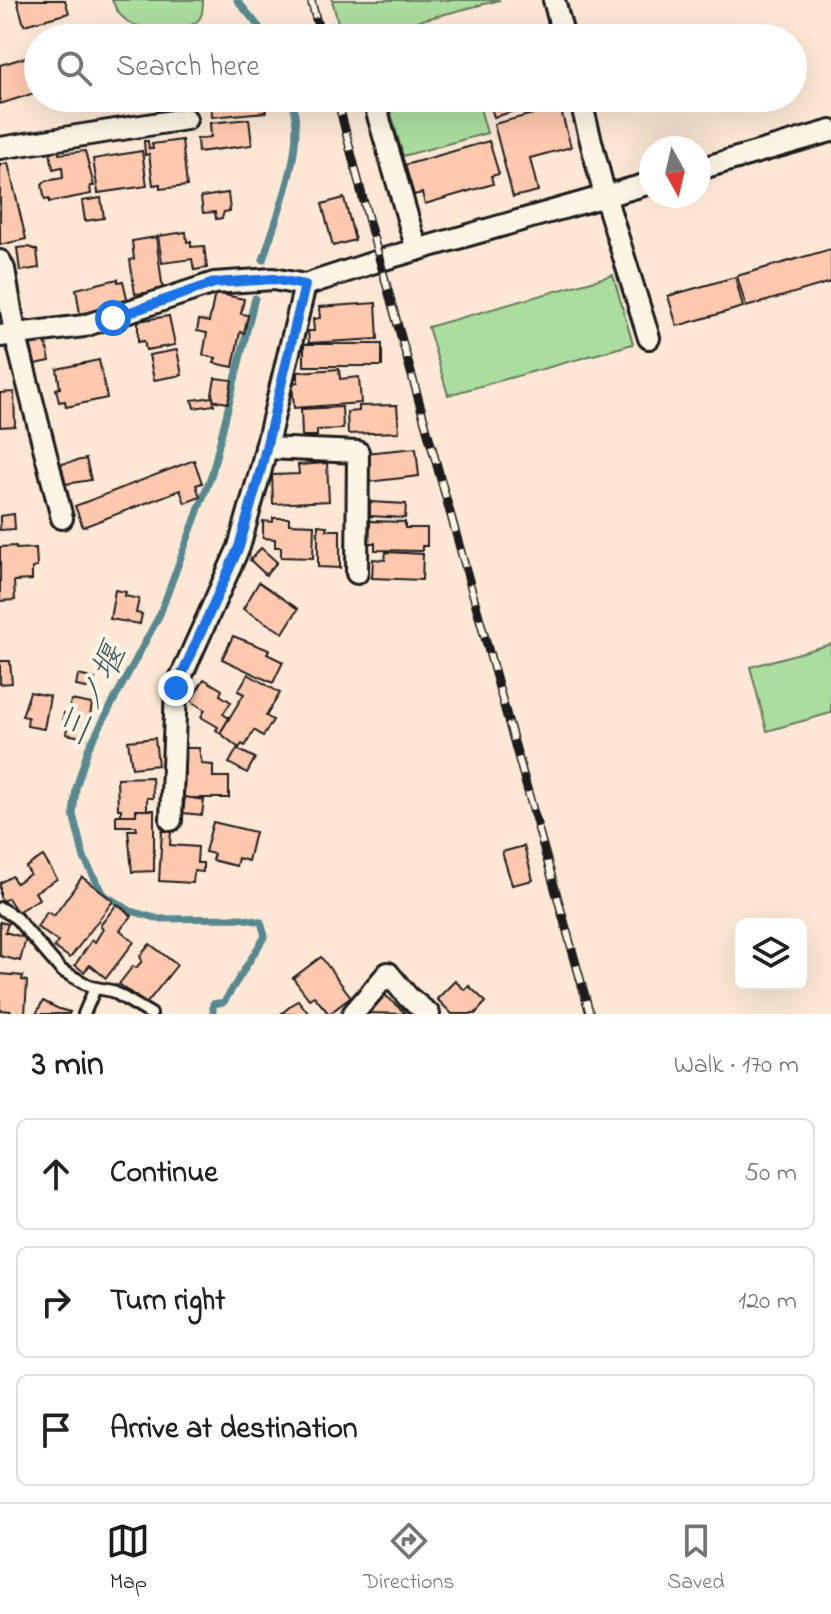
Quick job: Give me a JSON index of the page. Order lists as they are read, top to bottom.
{
  "water": ["三ノ堰"],
  "north": "bottom",
  "page": {
    "search": "Search here",
    "heading": ["3 min", "Walk · 170 m"],
    "list": [
      ["Continue", "50 m"],
      ["Turn right", "120 m"],
      "Arrive at destination"
    ],
    "nav": ["Map", "Directions", "Saved"]
  }
}
